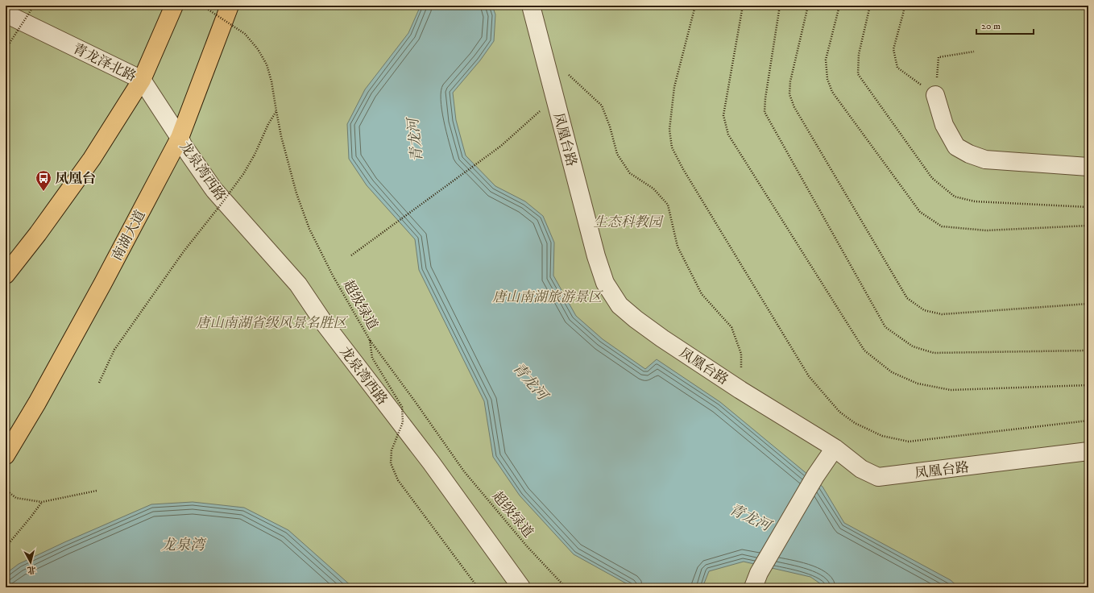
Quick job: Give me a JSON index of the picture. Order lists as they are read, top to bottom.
{
  "streets": {
    "highway": ["南湖大道"],
    "street": ["青龙泽北路", "凤凰台路", "龙泉湾西路"],
    "path": ["超级绿道"]
  },
  "crossings": [
    ["青龙泽北路", "龙泉湾西路"],
    ["青龙泽北路", "南湖大道"],
    ["龙泉湾西路", "南湖大道"]
  ],
  "water": ["青龙河", "龙泉湾"],
  "parks": ["生态科教园", "唐山南湖旅游景区", "唐山南湖省级风景名胜区"],
  "places": {
    "bus stop": ["凤凰台"]
  },
  "scale_bar": "20 m",
  "north": "bottom"
}
